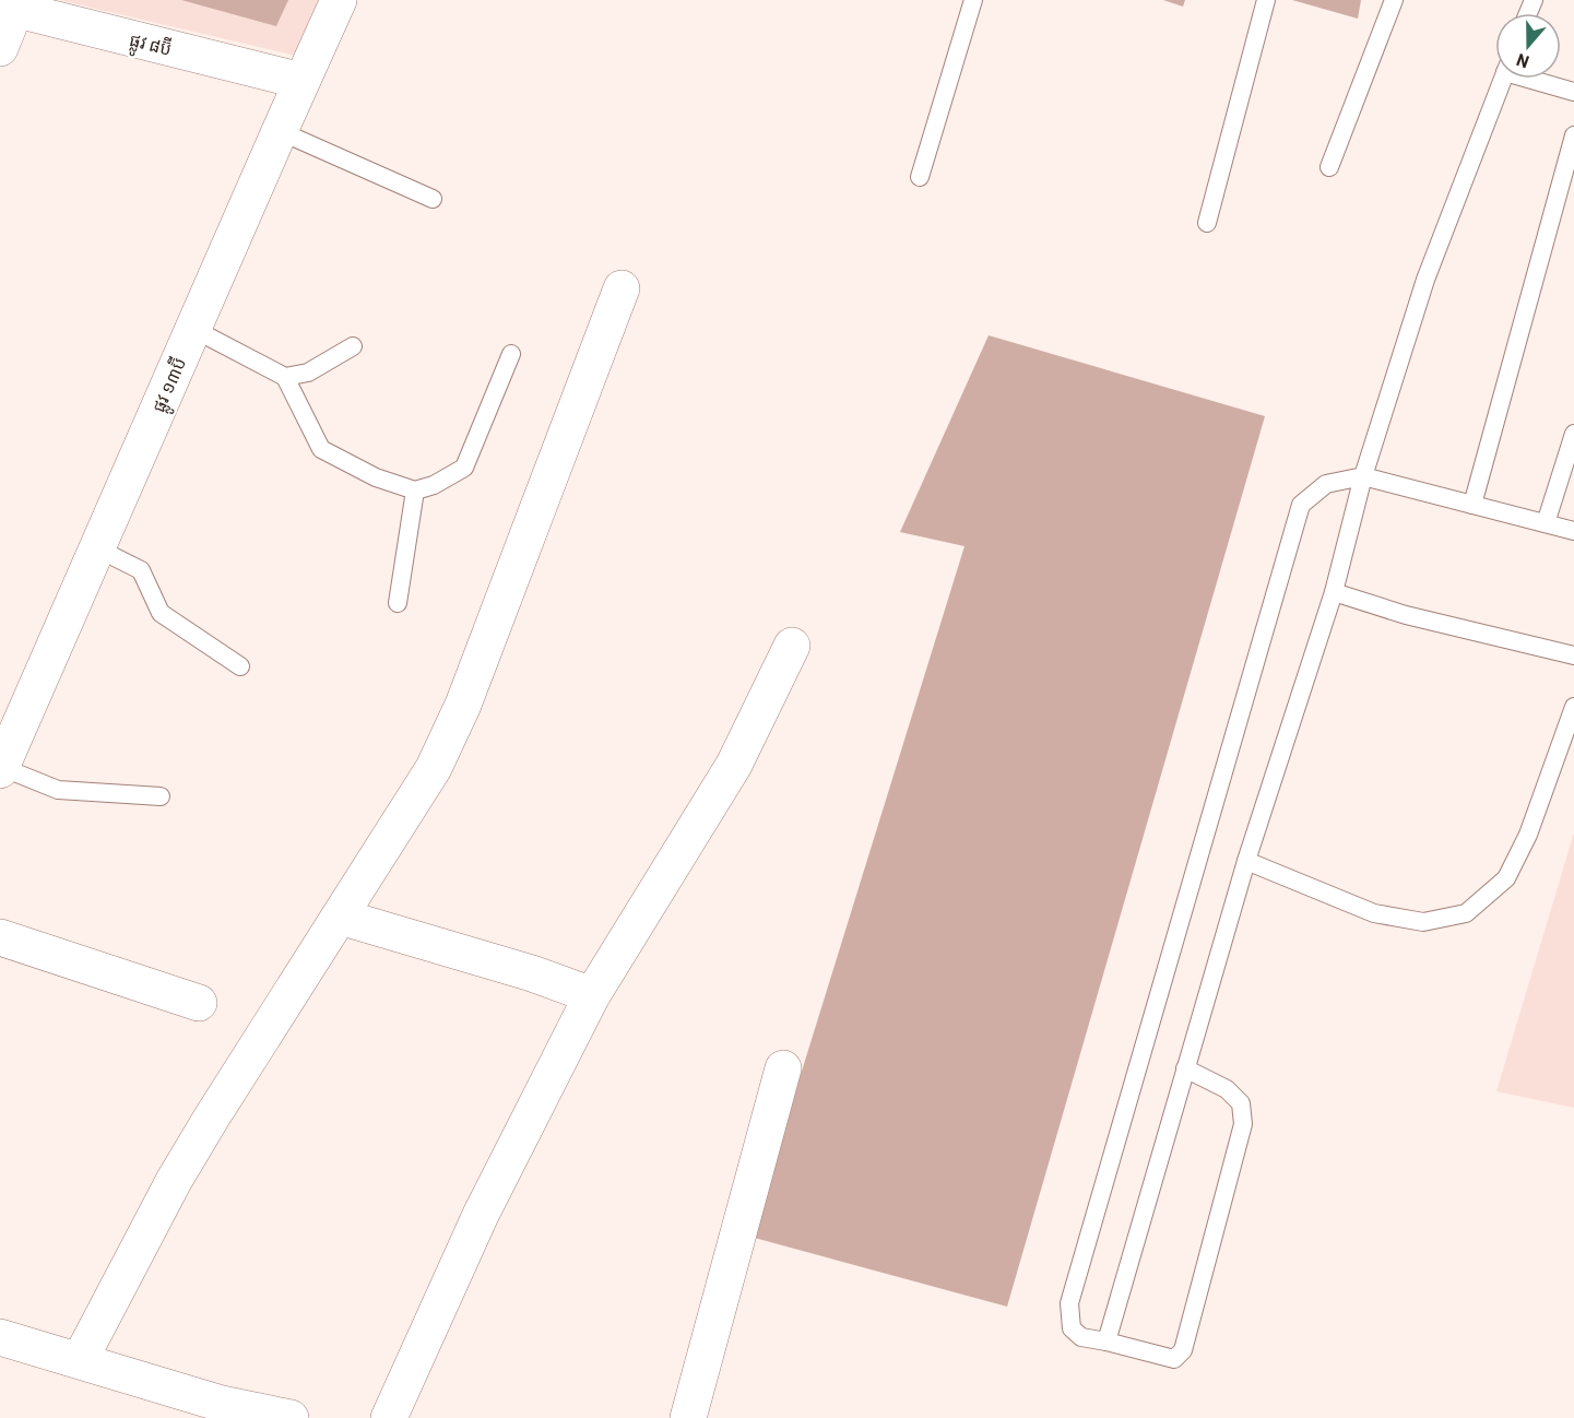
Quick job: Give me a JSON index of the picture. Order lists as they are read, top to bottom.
{
  "streets": {
    "street": ["ផ្លូវ ៨ប៊ី", "ផ្លូវ ១៣ប៊ី"]
  },
  "crossings": [
    ["ផ្លូវ ៨ប៊ី", "ផ្លូវ ១៣ប៊ី"]
  ],
  "north": "bottom"
}
